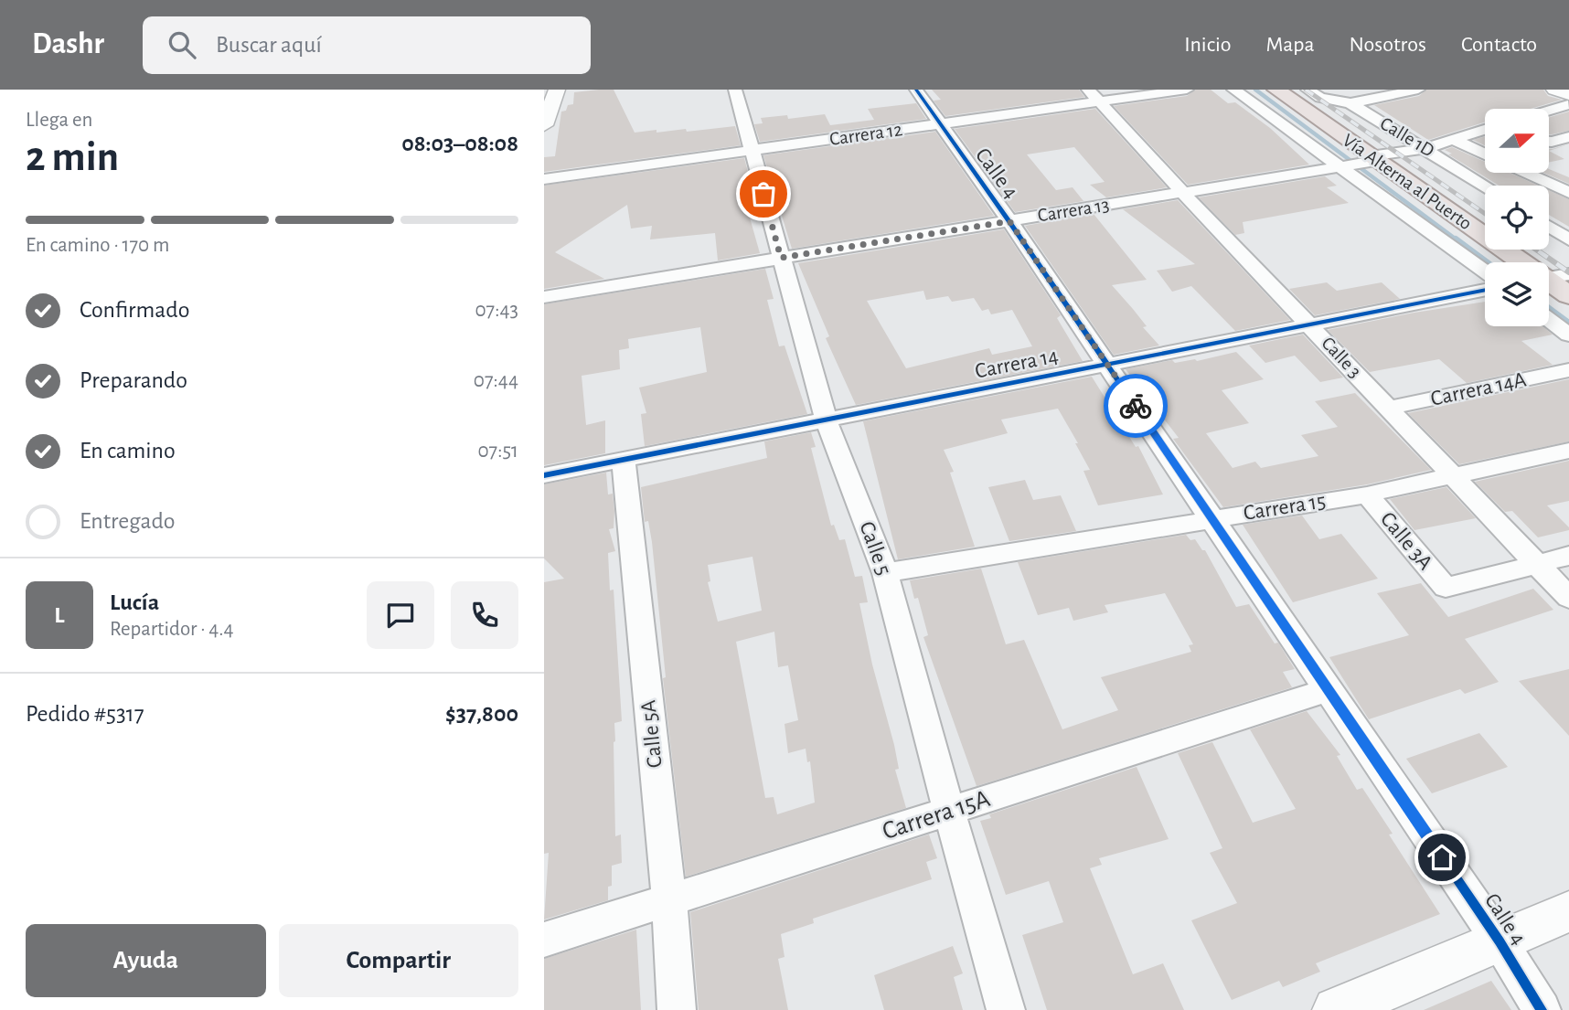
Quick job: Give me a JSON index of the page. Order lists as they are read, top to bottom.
{
  "streets": {
    "main road": ["Vía Alterna al Puerto"],
    "street": [
      "Carrera 12",
      "Calle 1D",
      "Calle 4",
      "Carrera 13",
      "Calle 3",
      "Carrera 14",
      "Carrera 14A",
      "Carrera 15",
      "Calle 3A",
      "Calle 5",
      "Calle 5A",
      "Carrera 15A"
    ]
  },
  "crossings": [
    ["Carrera 12", "Calle 4"],
    ["Carrera 12", "Calle 3"],
    ["Carrera 12", "Calle 5"],
    ["Calle 1D", "Carrera 13"],
    ["Calle 4", "Carrera 13"],
    ["Calle 4", "Carrera 14"],
    ["Calle 4", "Carrera 15"],
    ["Calle 4", "Carrera 15A"],
    ["Vía Alterna al Puerto", "Carrera 13"],
    ["Carrera 13", "Calle 3"],
    ["Carrera 13", "Calle 5"],
    ["Calle 3", "Carrera 14"],
    ["Calle 3", "Carrera 14A"],
    ["Calle 3", "Carrera 15"],
    ["Calle 3", "Calle 3A"],
    ["Carrera 14", "Calle 5"],
    ["Carrera 14", "Calle 5A"],
    ["Carrera 15", "Calle 3A"],
    ["Carrera 15", "Calle 5"],
    ["Calle 5", "Carrera 15A"],
    ["Calle 5A", "Carrera 15A"]
  ],
  "north": "right",
  "page": {
    "header": "Dashr",
    "search": "Buscar aquí",
    "nav": [
      "Inicio",
      "Mapa",
      "Nosotros",
      "Contacto"
    ],
    "heading": ["2 min", "Llega en", "08:03–08:08"],
    "panel": [
      "Lucía",
      "Repartidor · 4.4",
      "Pedido #5317",
      "$37,800"
    ],
    "bar": "En camino · 170 m",
    "list": [
      ["Confirmado", "07:43"],
      ["Preparando", "07:44"],
      ["En camino", "07:51"],
      "Entregado"
    ],
    "round": "L",
    "buttons": ["Ayuda", "Compartir"]
  }
}
